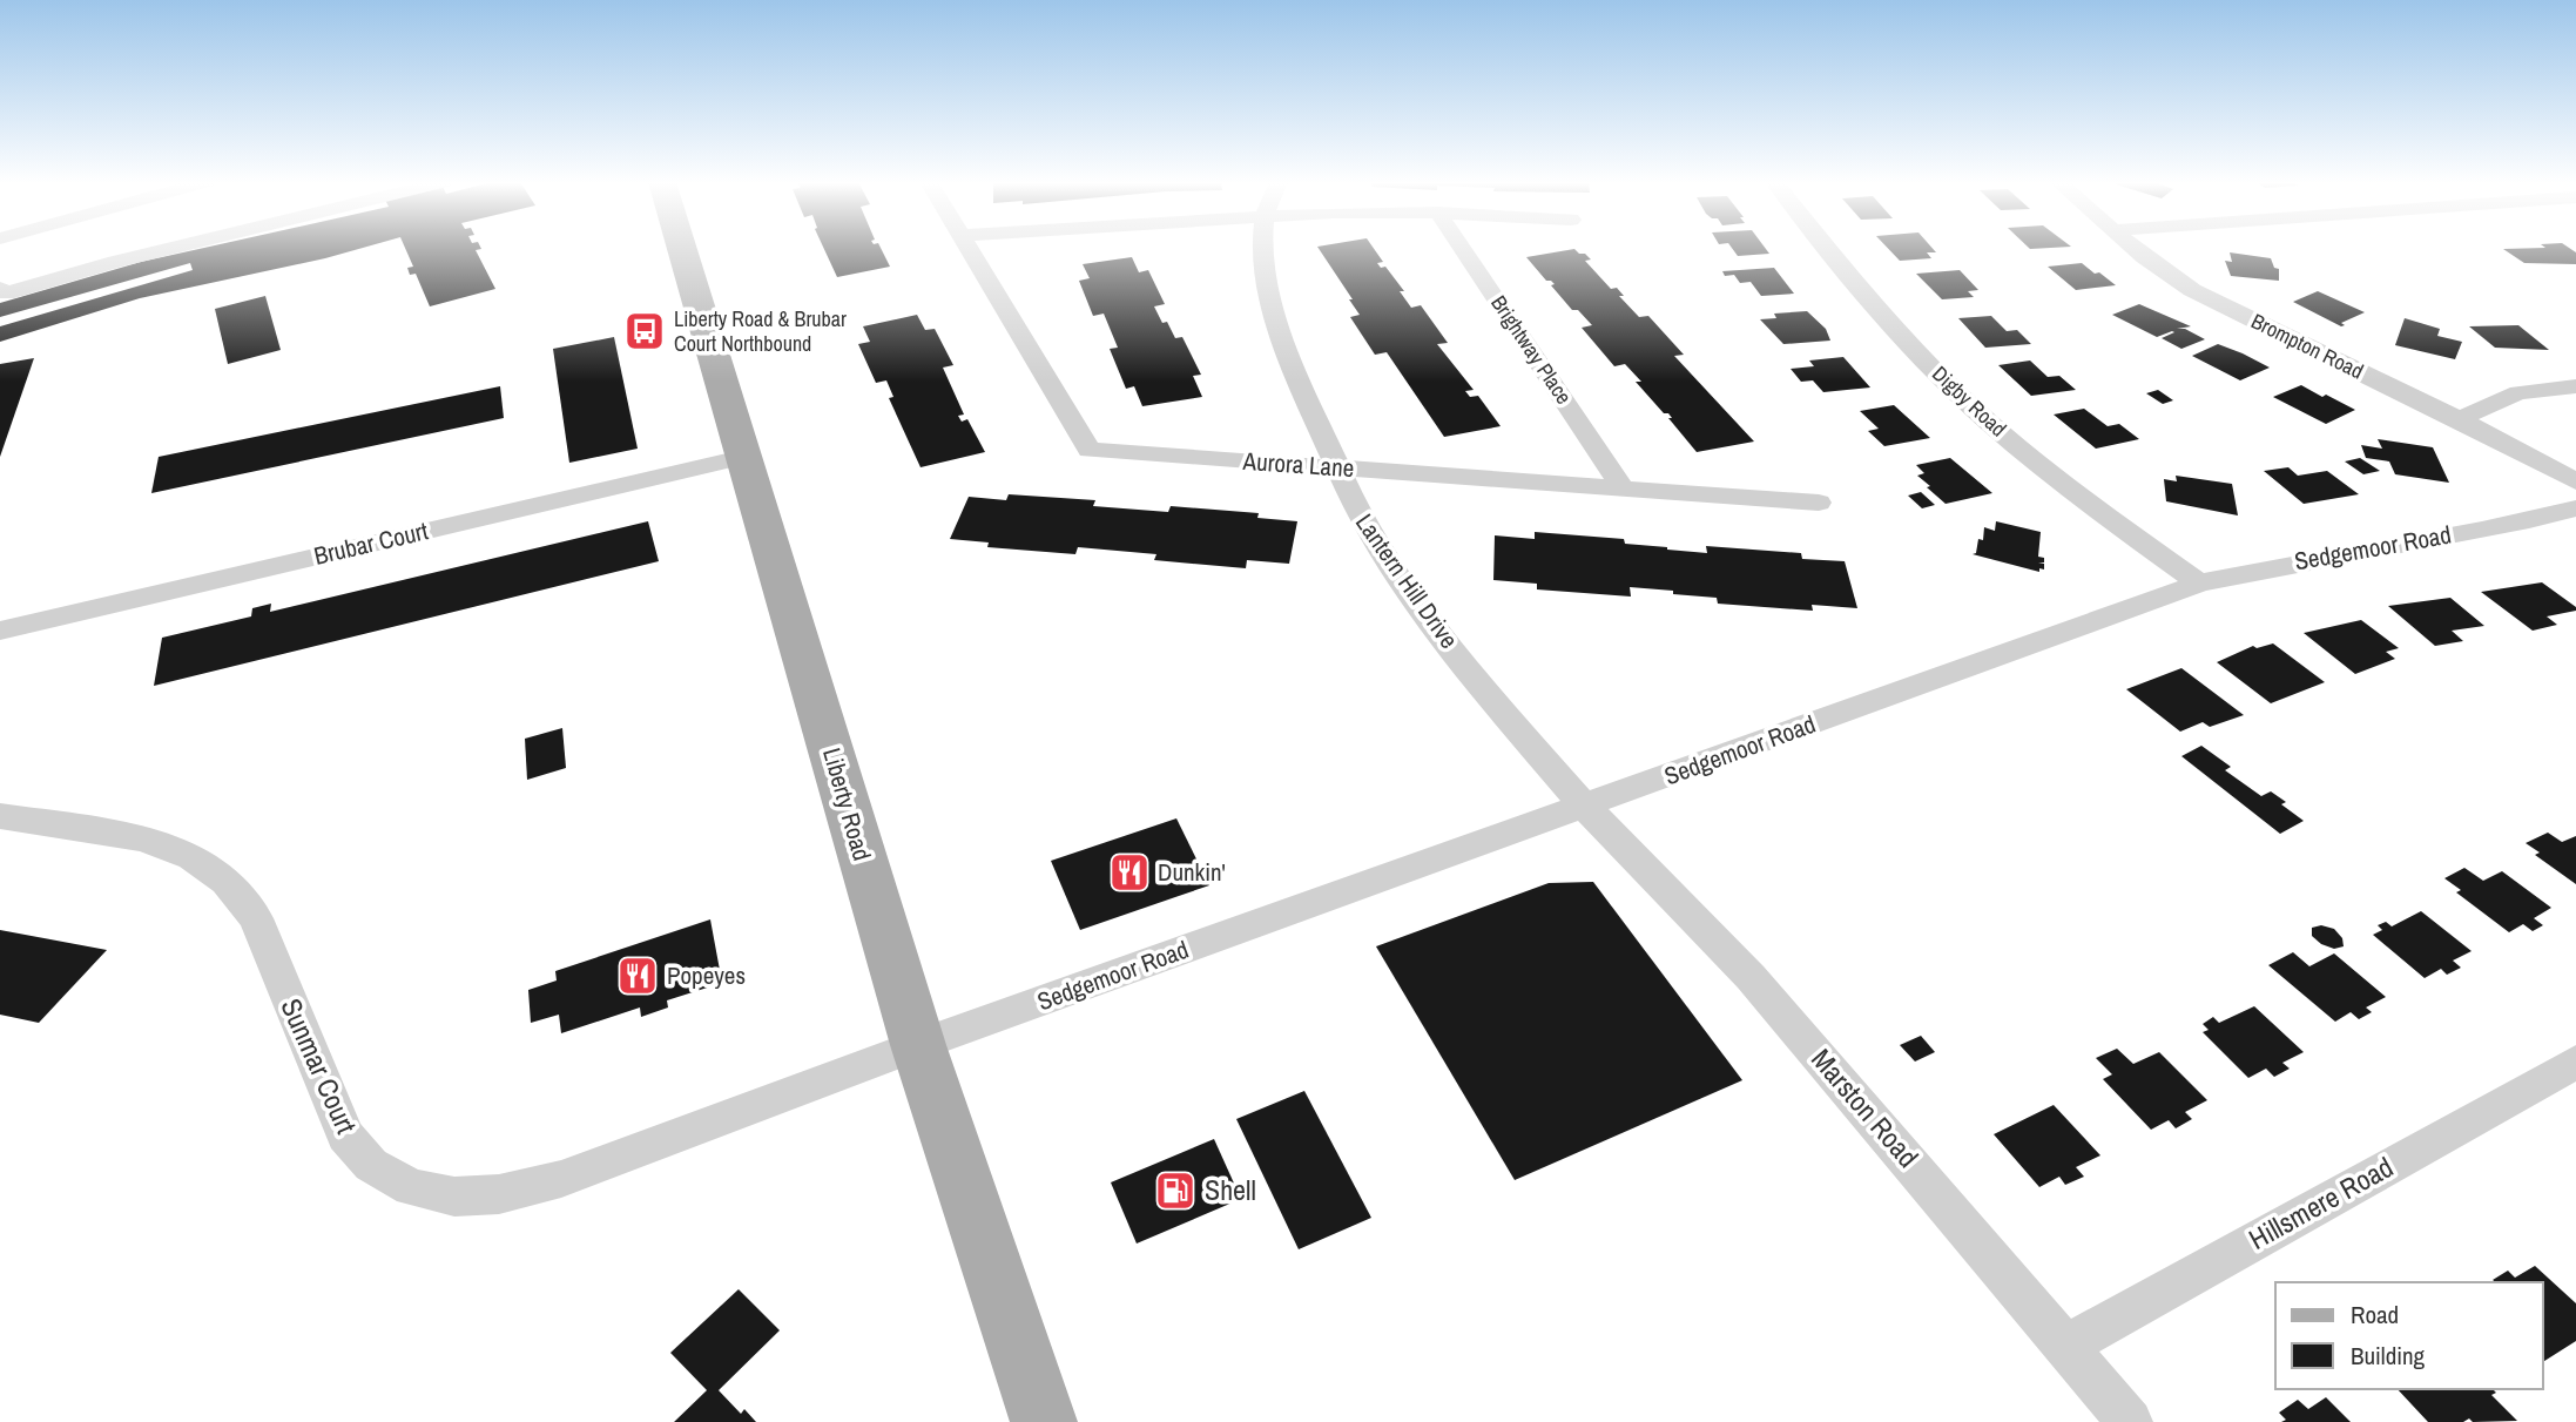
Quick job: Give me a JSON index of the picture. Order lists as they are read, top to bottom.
{
  "streets": {
    "main road": ["Liberty Road"],
    "street": [
      "Brompton Road",
      "Brightway Place",
      "Digby Road",
      "Aurora Lane",
      "Brubar Court",
      "Sedgemoor Road",
      "Lantern Hill Drive",
      "Sunmar Court",
      "Marston Road",
      "Hillsmere Road"
    ]
  },
  "crossings": [
    ["Brightway Place", "Aurora Lane"],
    ["Digby Road", "Sedgemoor Road"],
    ["Aurora Lane", "Lantern Hill Drive"],
    ["Brubar Court", "Liberty Road"],
    ["Sedgemoor Road", "Lantern Hill Drive"],
    ["Sedgemoor Road", "Liberty Road"],
    ["Sedgemoor Road", "Sunmar Court"],
    ["Sedgemoor Road", "Marston Road"],
    ["Lantern Hill Drive", "Marston Road"],
    ["Liberty Road", "Sunmar Court"],
    ["Marston Road", "Hillsmere Road"]
  ],
  "places": {
    "bus stop": ["Liberty Road & Brubar Court Northbound"],
    "restaurant": ["Dunkin'", "Popeyes"],
    "fuel station": ["Shell"]
  },
  "legend": ["Road", "Building"]
}
